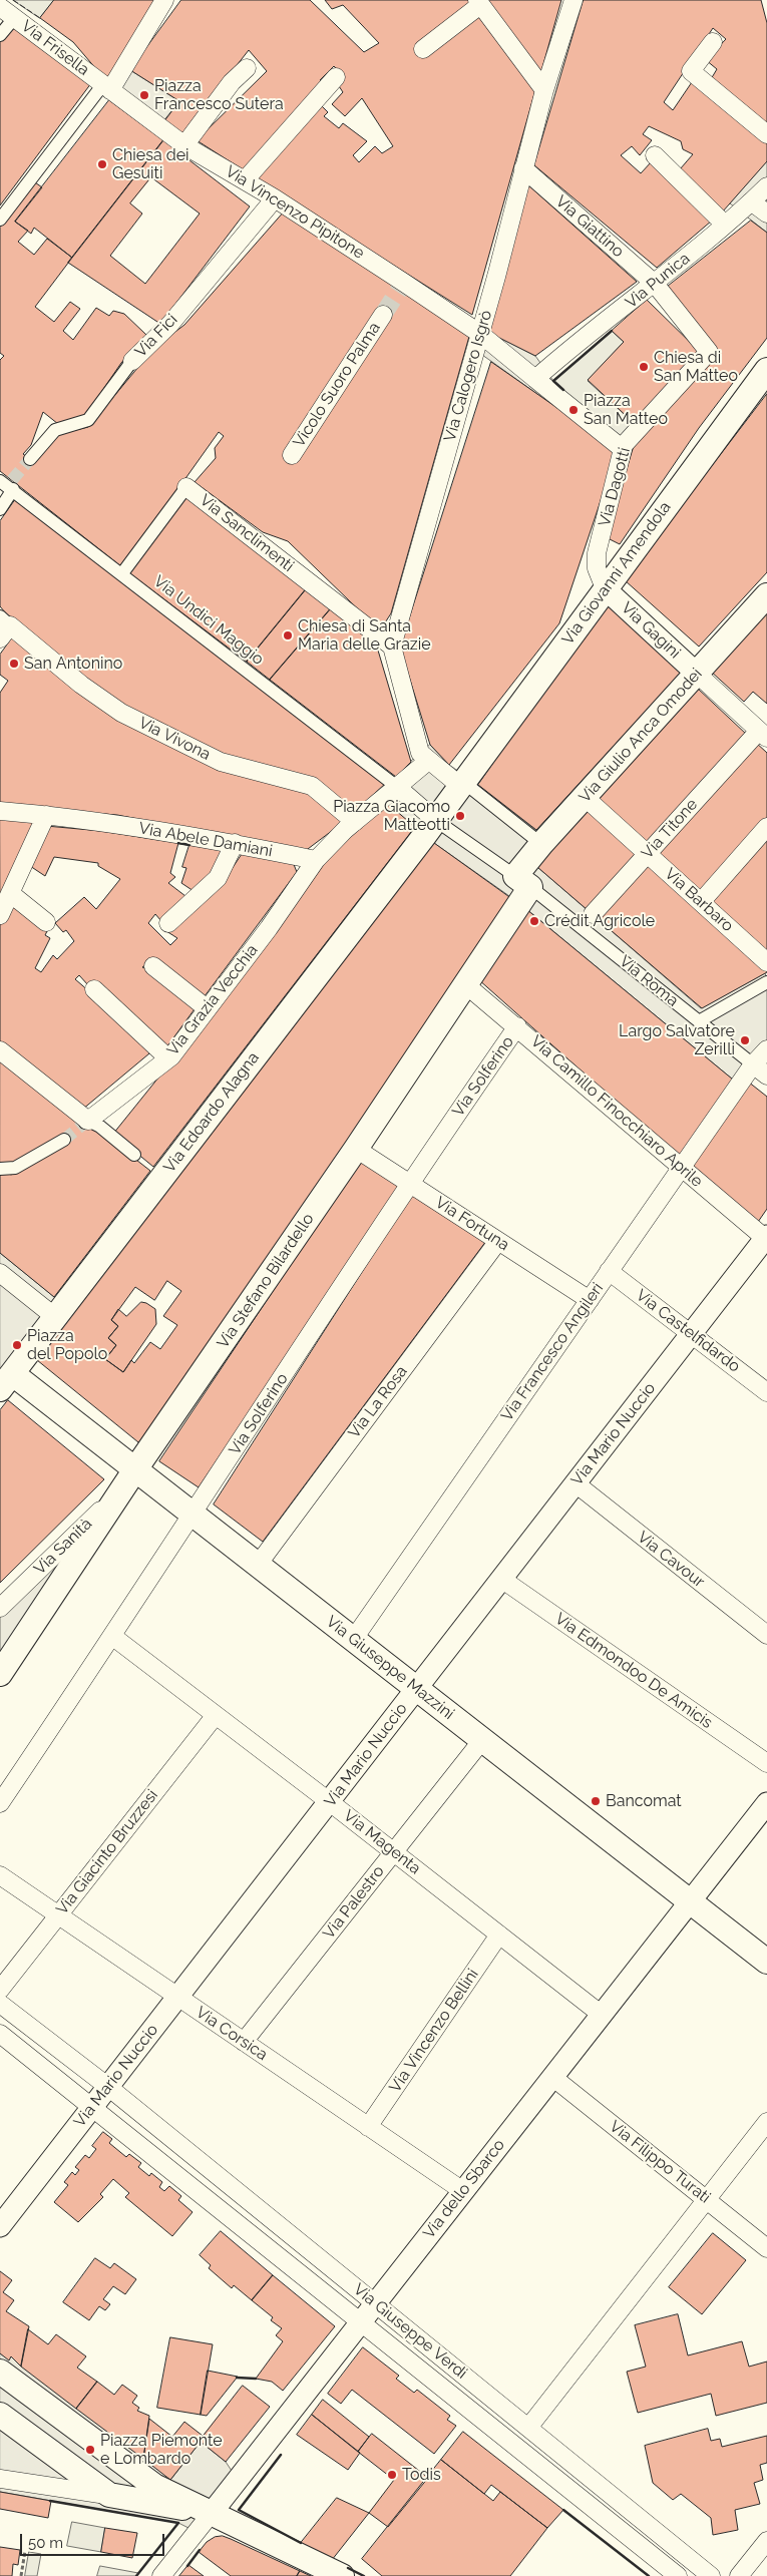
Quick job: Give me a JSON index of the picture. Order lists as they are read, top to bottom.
{
  "streets": {
    "main road": [
      "Via Giovanni Amendola",
      "Via Giulio Anca Omodei",
      "Via Edoardo Alagna",
      "Via Stefano Bilardello",
      "Via Giuseppe Mazzini"
    ],
    "street": [
      "Via Frisella",
      "Via Vincenzo Pipitone",
      "Via Giattino",
      "Via Punica",
      "Via Fici",
      "Via Calogero Isgrò",
      "Vicolo Suoro Palma",
      "Via Dagotti",
      "Via Sanclimenti",
      "Via Undici Maggio",
      "Via Gagini",
      "Via Vivona",
      "Via Titone",
      "Via Abele Damiani",
      "Via Barbaro",
      "Via Roma",
      "Via Grazia Vecchia",
      "Via Solferino",
      "Via Camillo Finocchiaro Aprile",
      "Via Fortuna",
      "Via Castelfidardo",
      "Via Francesco Angileri",
      "Via La Rosa",
      "Via Mario Nuccio",
      "Via Sanità",
      "Via Cavour",
      "Via Edmondoo De Amicis",
      "Via Magenta",
      "Via Giacinto Bruzzesi",
      "Via Palestro",
      "Via Vincenzo Bellini",
      "Via Corsica",
      "Via Filippo Turati",
      "Via dello Sbarco",
      "Via Giuseppe Verdi"
    ]
  },
  "crossings": [
    ["Via Frisella", "Via Vincenzo Pipitone"],
    ["Via Vincenzo Pipitone", "Via Punica"],
    ["Via Vincenzo Pipitone", "Via Fici"],
    ["Via Vincenzo Pipitone", "Via Calogero Isgrò"],
    ["Via Vincenzo Pipitone", "Via Dagotti"],
    ["Via Giattino", "Via Punica"],
    ["Via Giattino", "Via Calogero Isgrò"],
    ["Via Giattino", "Via Dagotti"],
    ["Via Punica", "Via Dagotti"],
    ["Via Calogero Isgrò", "Via Sanclimenti"],
    ["Via Dagotti", "Via Giovanni Amendola"],
    ["Via Dagotti", "Via Gagini"],
    ["Via Sanclimenti", "Via Undici Maggio"],
    ["Via Giovanni Amendola", "Via Gagini"],
    ["Via Giovanni Amendola", "Via Edoardo Alagna"],
    ["Via Gagini", "Via Giulio Anca Omodei"],
    ["Via Giulio Anca Omodei", "Via Barbaro"],
    ["Via Giulio Anca Omodei", "Via Roma"],
    ["Via Giulio Anca Omodei", "Via Stefano Bilardello"],
    ["Via Titone", "Via Barbaro"],
    ["Via Titone", "Via Roma"],
    ["Via Abele Damiani", "Via Grazia Vecchia"],
    ["Via Roma", "Via Stefano Bilardello"],
    ["Via Roma", "Via Francesco Angileri"],
    ["Via Solferino", "Via Camillo Finocchiaro Aprile"],
    ["Via Solferino", "Via Fortuna"],
    ["Via Solferino", "Via Giuseppe Mazzini"],
    ["Via Solferino", "Via Magenta"],
    ["Via Camillo Finocchiaro Aprile", "Via Stefano Bilardello"],
    ["Via Camillo Finocchiaro Aprile", "Via Francesco Angileri"],
    ["Via Camillo Finocchiaro Aprile", "Via Mario Nuccio"],
    ["Via Edoardo Alagna", "Via Giuseppe Mazzini"],
    ["Via Fortuna", "Via Stefano Bilardello"],
    ["Via Fortuna", "Via Francesco Angileri"],
    ["Via Fortuna", "Via La Rosa"],
    ["Via Stefano Bilardello", "Via Sanità"],
    ["Via Stefano Bilardello", "Via Giuseppe Mazzini"],
    ["Via Castelfidardo", "Via Francesco Angileri"],
    ["Via Castelfidardo", "Via Mario Nuccio"],
    ["Via Francesco Angileri", "Via Giuseppe Mazzini"],
    ["Via La Rosa", "Via Giuseppe Mazzini"],
    ["Via Mario Nuccio", "Via Cavour"],
    ["Via Mario Nuccio", "Via Giuseppe Mazzini"],
    ["Via Mario Nuccio", "Via Edmondoo De Amicis"],
    ["Via Mario Nuccio", "Via Magenta"],
    ["Via Mario Nuccio", "Via Corsica"],
    ["Via Mario Nuccio", "Via Giuseppe Verdi"],
    ["Via Sanità", "Via Giuseppe Mazzini"],
    ["Via Giuseppe Mazzini", "Via Palestro"],
    ["Via Giuseppe Mazzini", "Via dello Sbarco"],
    ["Via Magenta", "Via Giacinto Bruzzesi"],
    ["Via Magenta", "Via Palestro"],
    ["Via Magenta", "Via Vincenzo Bellini"],
    ["Via Magenta", "Via dello Sbarco"],
    ["Via Giacinto Bruzzesi", "Via Corsica"],
    ["Via Palestro", "Via Corsica"],
    ["Via Vincenzo Bellini", "Via Corsica"],
    ["Via Corsica", "Via dello Sbarco"],
    ["Via Filippo Turati", "Via dello Sbarco"],
    ["Via dello Sbarco", "Via Giuseppe Verdi"]
  ],
  "places": [
    "Piazza Francesco Sutera",
    "Chiesa dei Gesuiti",
    "Chiesa di San Matteo",
    "Piazza San Matteo",
    "Chiesa di Santa Maria delle Grazie",
    "San Antonino",
    "Piazza Giacomo Matteotti",
    "Crédit Agricole",
    "Largo Salvatore Zerilli",
    "Piazza del Popolo",
    "Bancomat",
    "Piazza Piemonte e Lombardo",
    "Todis"
  ],
  "scale_bar": "50 m"
}
